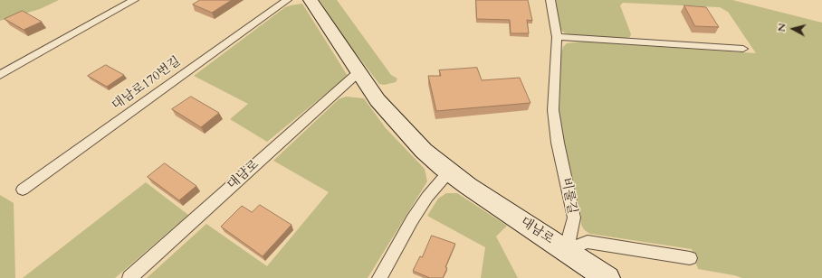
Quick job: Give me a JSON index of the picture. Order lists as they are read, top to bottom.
{
  "streets": {
    "street": ["대남로"],
    "lane": ["대남로170번길", "비룰길"]
  },
  "crossings": [
    ["대남로", "비룰길"]
  ],
  "north": "left"
}
